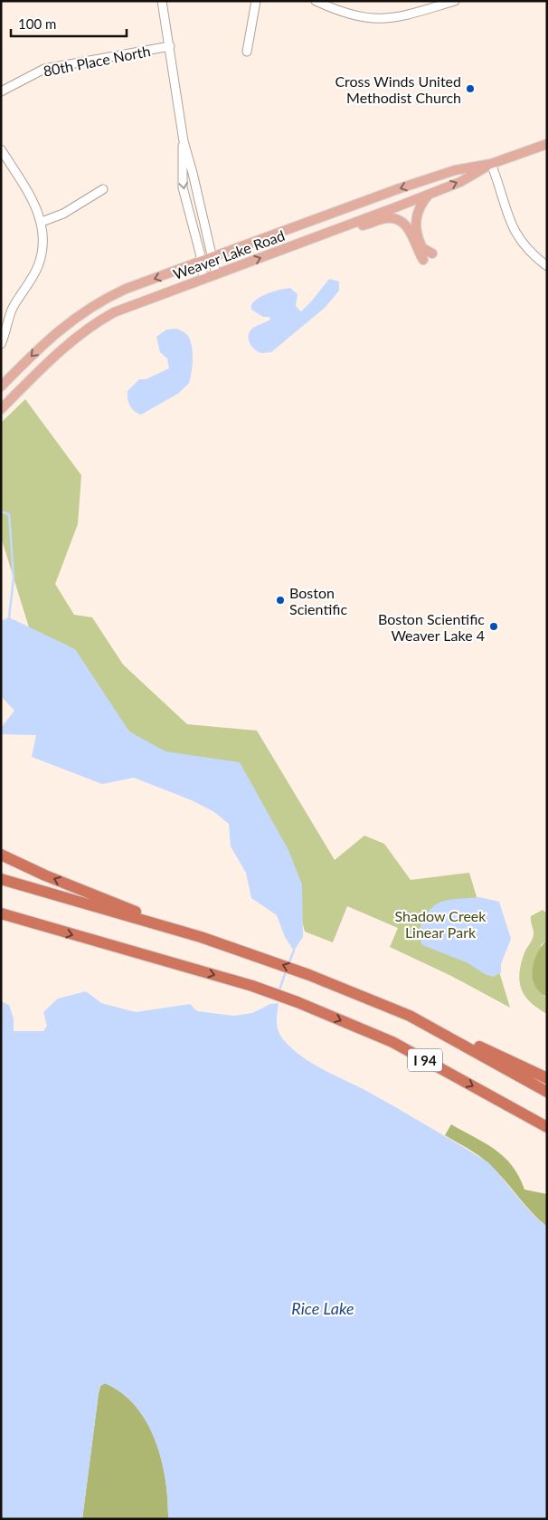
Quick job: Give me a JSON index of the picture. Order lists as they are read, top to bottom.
{
  "streets": {
    "highway": ["I 94"],
    "main road": ["Weaver Lake Road"],
    "street": ["80th Place North"]
  },
  "water": ["Rice Lake"],
  "parks": ["Shadow Creek Linear Park"],
  "places": ["Cross Winds United Methodist Church", "Boston Scientific", "Boston Scientific Weaver Lake 4"],
  "scale_bar": "100 m"
}
